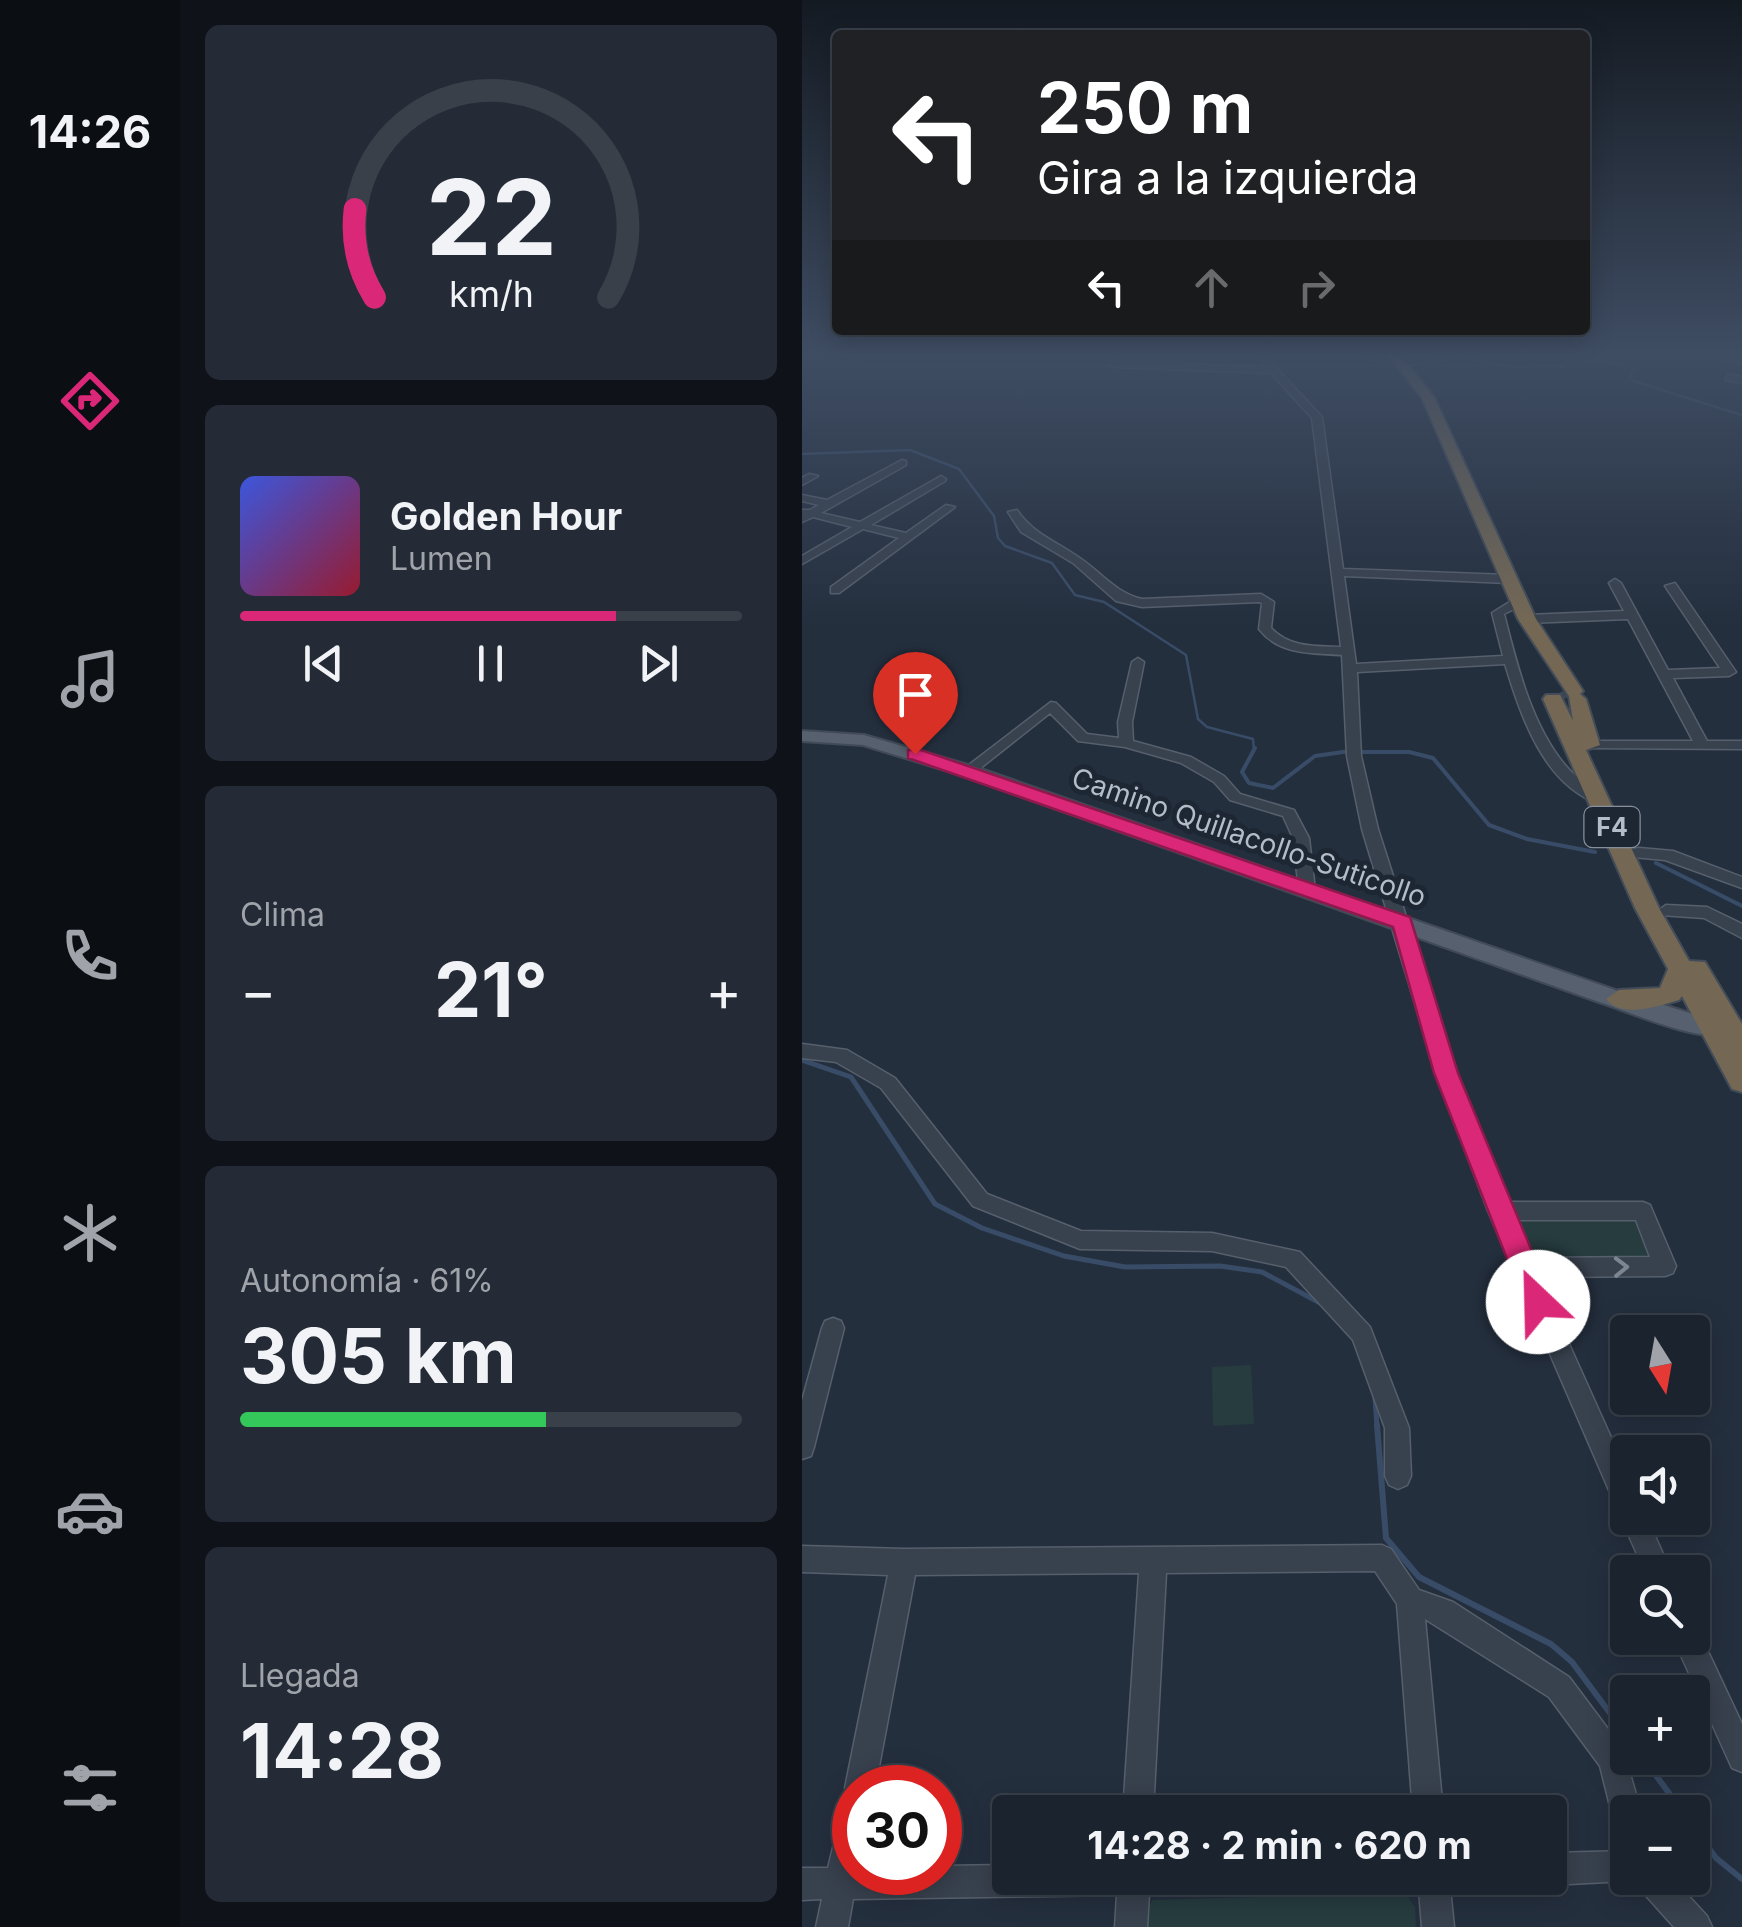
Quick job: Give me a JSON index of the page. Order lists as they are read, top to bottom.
{
  "streets": {
    "highway": ["F4"],
    "main road": ["Camino Quillacollo-Suticollo"]
  },
  "crossings": [
    ["F4", "Camino Quillacollo-Suticollo"]
  ],
  "north": "bottom",
  "page": {
    "tabs": "14:26",
    "turn": ["250 m", "Gira a la izquierda"],
    "song": ["Golden Hour", "Lumen"],
    "tile": [
      "Clima",
      ["Autonomía · 61%", "305 km"],
      ["Llegada", "14:28"]
    ],
    "heat": ["−", "21°", "+"],
    "map_buttons": ["+", "−"],
    "limit": "30",
    "trip": "14:28 · 2 min · 620 m",
    "gauge": ["22", "km/h"]
  }
}
